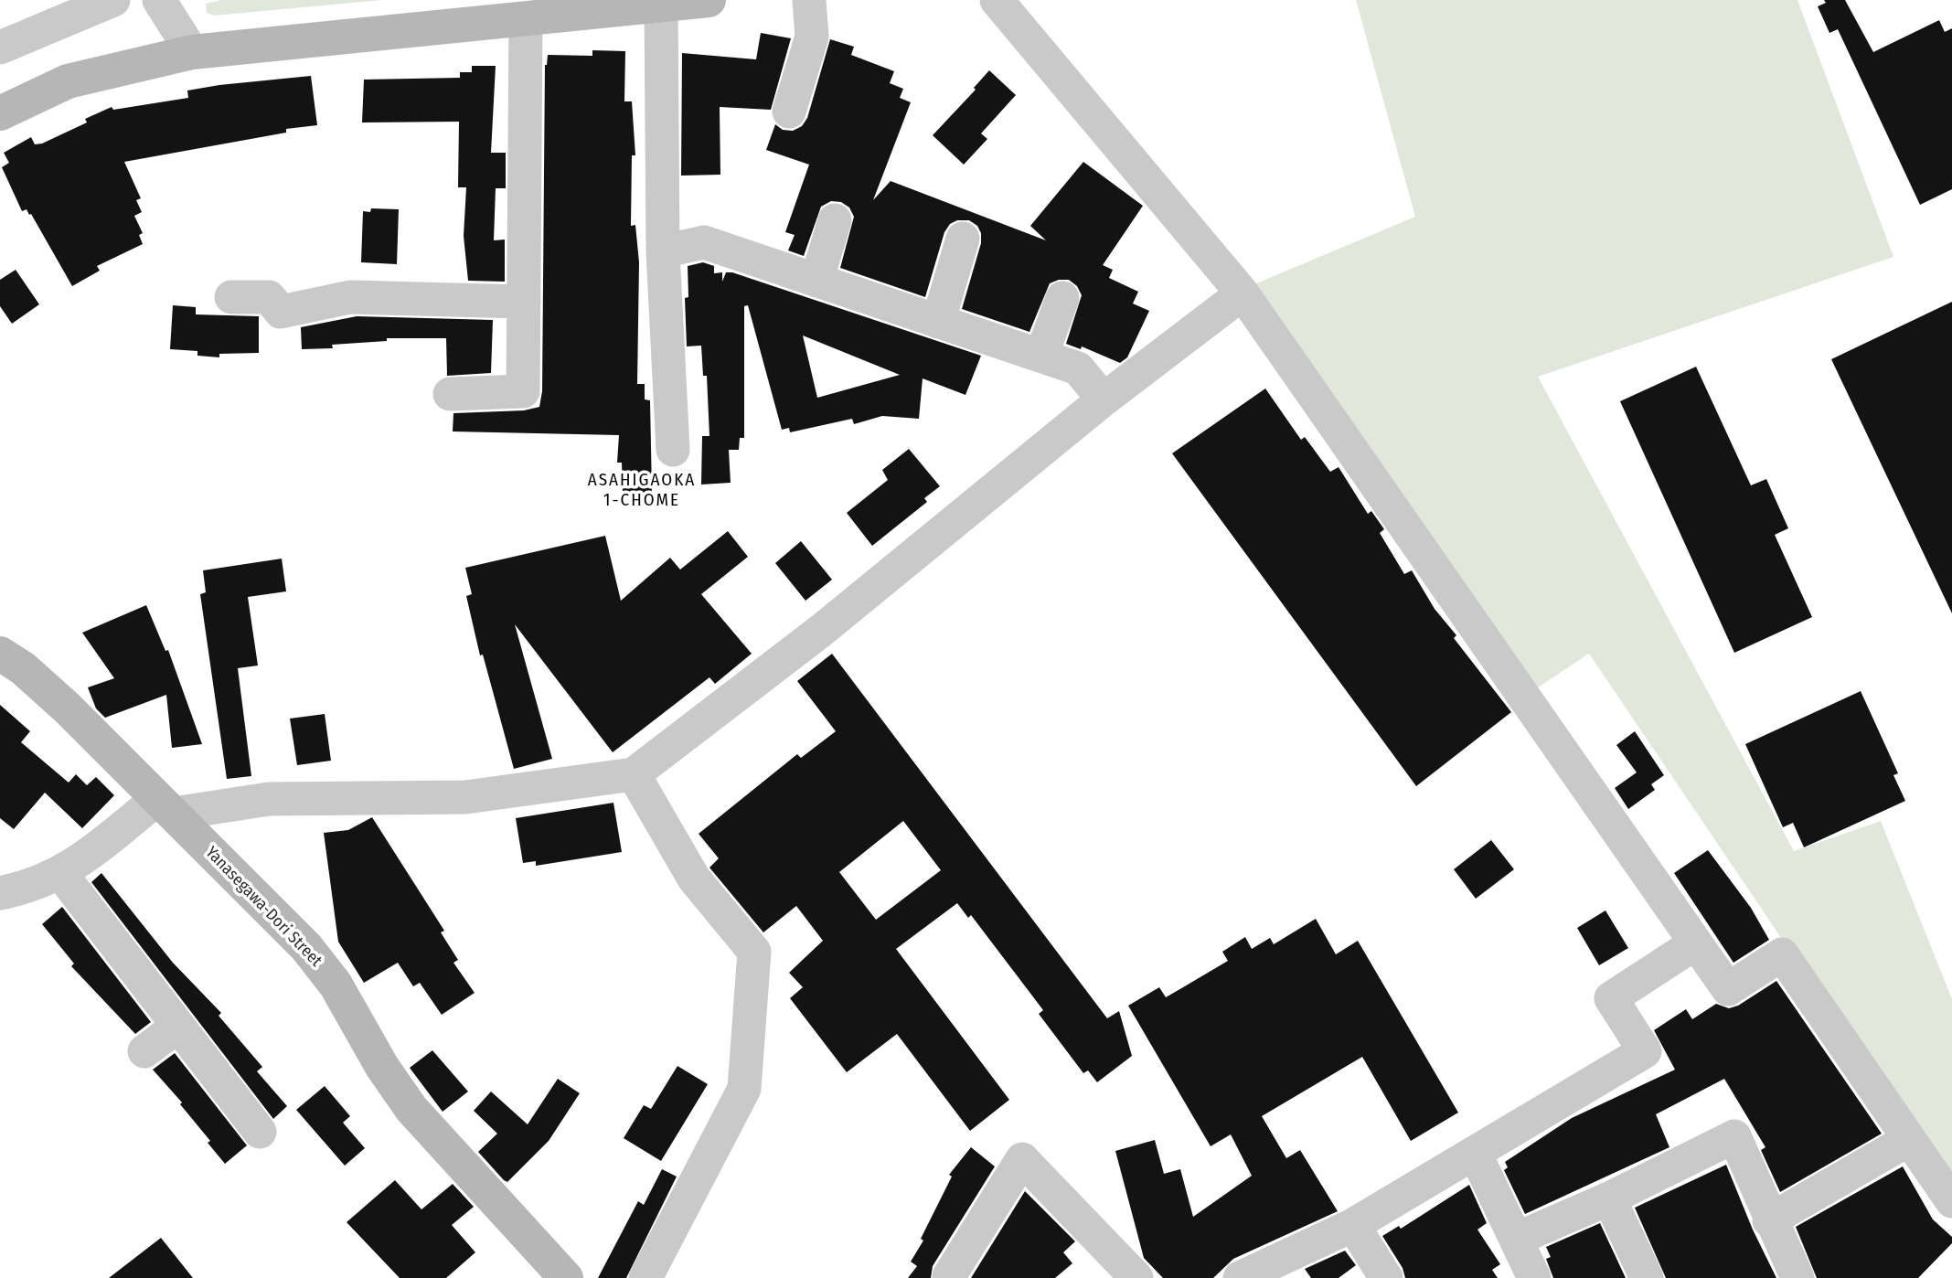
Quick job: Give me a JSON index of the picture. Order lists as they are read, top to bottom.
{
  "streets": {
    "street": ["Yanasegawa-Dori Street"]
  },
  "districts": ["ASAHIGAOKA 1-CHOME"]
}
